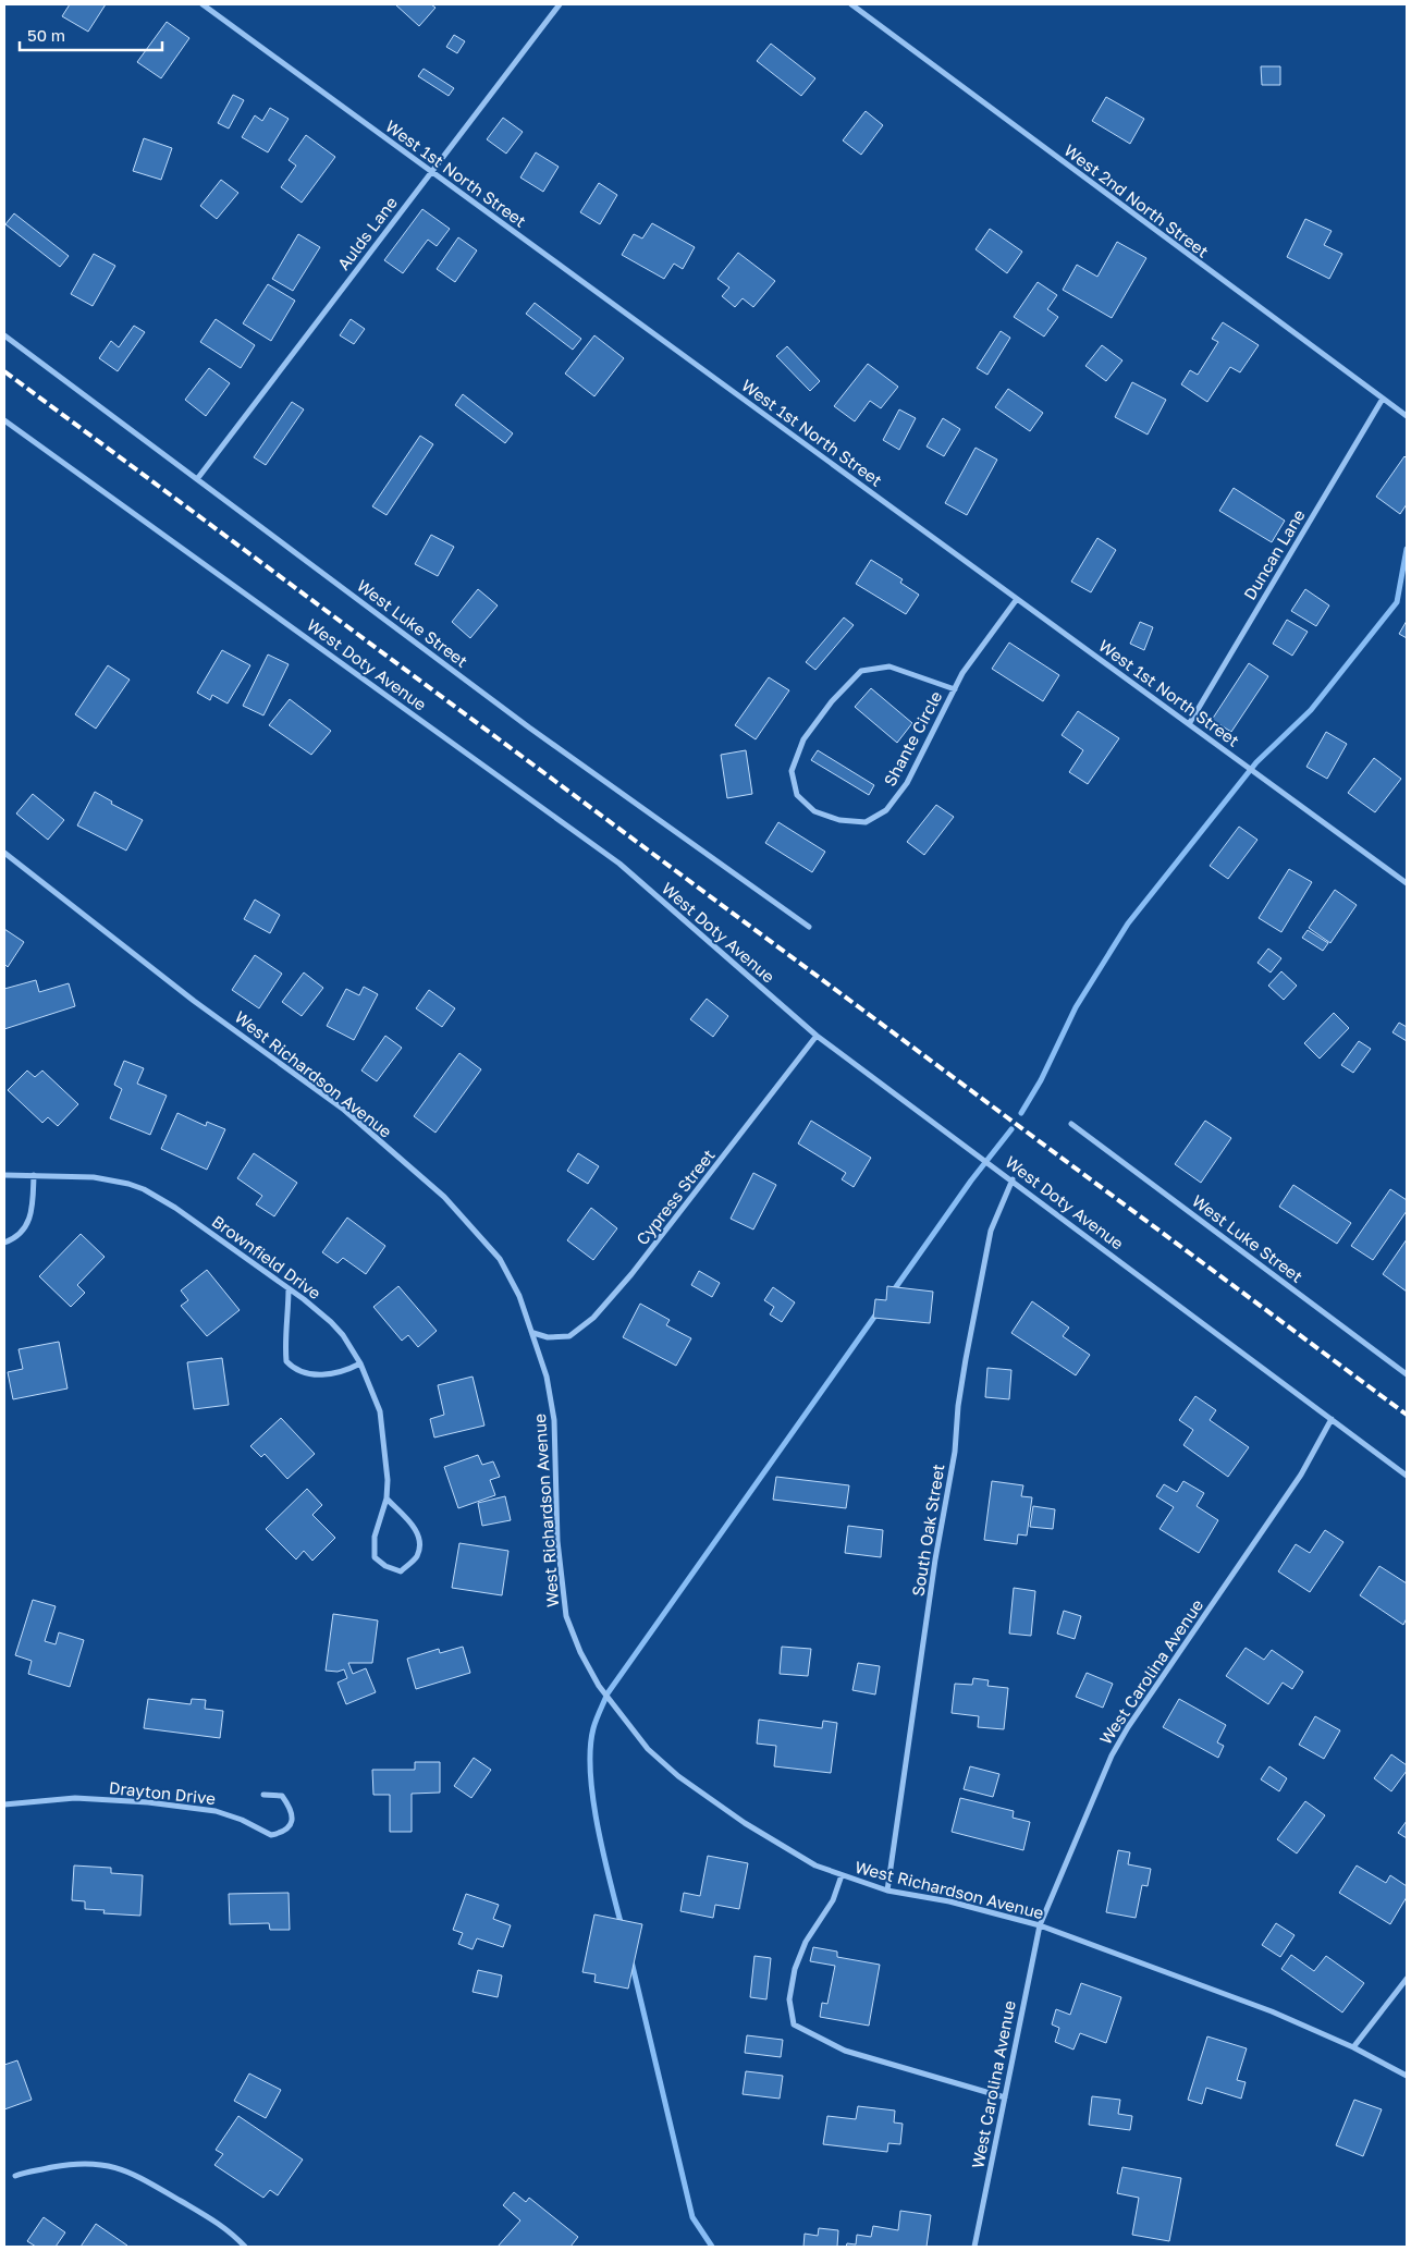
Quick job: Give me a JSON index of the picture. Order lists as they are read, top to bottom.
{
  "streets": {
    "street": [
      "West 1st North Street",
      "West 2nd North Street",
      "Aulds Lane",
      "Duncan Lane",
      "West Luke Street",
      "West Doty Avenue",
      "Shante Circle",
      "West Richardson Avenue",
      "Cypress Street",
      "Brownfield Drive",
      "South Oak Street",
      "West Carolina Avenue",
      "Drayton Drive"
    ]
  },
  "crossings": [
    ["West 1st North Street", "Aulds Lane"],
    ["West 1st North Street", "Duncan Lane"],
    ["West 1st North Street", "Shante Circle"],
    ["West 2nd North Street", "Duncan Lane"],
    ["Aulds Lane", "West Luke Street"],
    ["West Doty Avenue", "Cypress Street"],
    ["West Doty Avenue", "South Oak Street"],
    ["West Doty Avenue", "West Carolina Avenue"],
    ["West Richardson Avenue", "Cypress Street"],
    ["West Richardson Avenue", "South Oak Street"],
    ["West Richardson Avenue", "West Carolina Avenue"]
  ],
  "scale_bar": "50 m"
}
